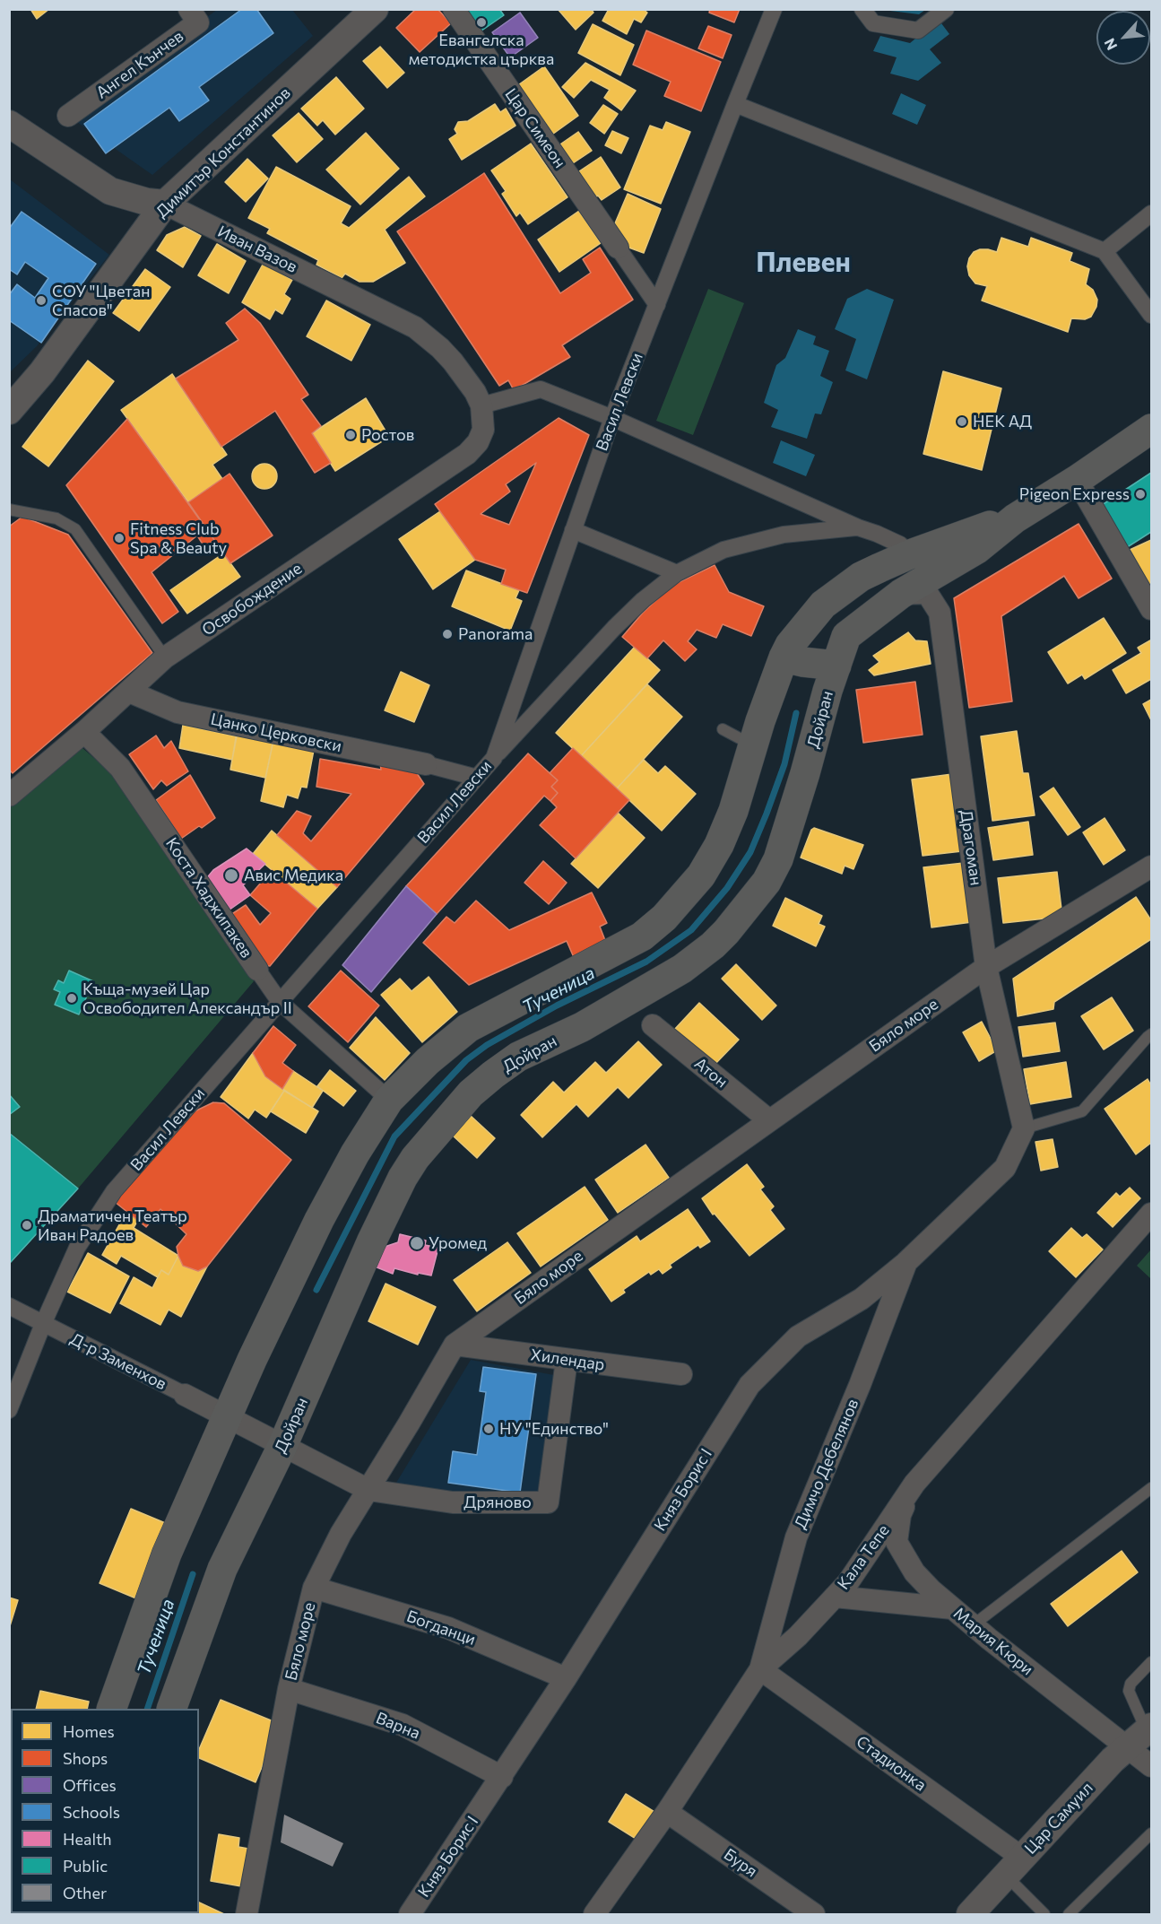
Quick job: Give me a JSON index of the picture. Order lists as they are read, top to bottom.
{
  "streets": {
    "main road": ["Дойран"],
    "street": [
      "Ангел Кънчев",
      "Цар Симеон",
      "Димитър Константинов",
      "Иван Вазов",
      "Васил Левски",
      "Освобождение",
      "Цанко Церковски",
      "Драгоман",
      "Коста Хаджипакев",
      "Бяло море",
      "Атон",
      "Хилендар",
      "Д-р Заменхов",
      "Димчо Дебелянов",
      "Княз Борис I",
      "Дряново",
      "Кала Тепе",
      "Богданци",
      "Мария Кюри",
      "Варна",
      "Стадионка",
      "Цар Самуил",
      "Буря"
    ]
  },
  "crossings": [
    ["Димитър Константинов", "Иван Вазов"],
    ["Иван Вазов", "Освобождение"],
    ["Васил Левски", "Коста Хаджипакев"],
    ["Васил Левски", "Д-р Заменхов"],
    ["Освобождение", "Цанко Церковски"],
    ["Освобождение", "Коста Хаджипакев"],
    ["Дойран", "Драгоман"],
    ["Дойран", "Коста Хаджипакев"],
    ["Дойран", "Д-р Заменхов"],
    ["Драгоман", "Бяло море"],
    ["Драгоман", "Княз Борис I"],
    ["Бяло море", "Атон"],
    ["Бяло море", "Хилендар"],
    ["Бяло море", "Д-р Заменхов"],
    ["Бяло море", "Дряново"],
    ["Бяло море", "Богданци"],
    ["Бяло море", "Варна"],
    ["Хилендар", "Дряново"],
    ["Д-р Заменхов", "Дряново"],
    ["Димчо Дебелянов", "Княз Борис I"],
    ["Димчо Дебелянов", "Кала Тепе"],
    ["Димчо Дебелянов", "Стадионка"],
    ["Княз Борис I", "Богданци"],
    ["Княз Борис I", "Варна"],
    ["Кала Тепе", "Мария Кюри"],
    ["Кала Тепе", "Стадионка"],
    ["Кала Тепе", "Буря"],
    ["Мария Кюри", "Цар Самуил"],
    ["Стадионка", "Цар Самуил"]
  ],
  "districts": ["Плевен"],
  "water": ["Тученица"],
  "places": [
    "Евангелска методистка църква",
    "СОУ \"Цветан Спасов\"",
    "НЕК АД",
    "Ростов",
    "Pigeon Express",
    "Fitness Club Spa & Beauty",
    "Panorama",
    "Авис Медика",
    "Къща-музей Цар Освободител Александър II",
    "Драматичен Театър Иван Радоев",
    "Уромед",
    "НУ \"Единство\""
  ],
  "legend": [
    "Homes",
    "Shops",
    "Offices",
    "Schools",
    "Health",
    "Public",
    "Other"
  ],
  "north": "bottom left"
}
